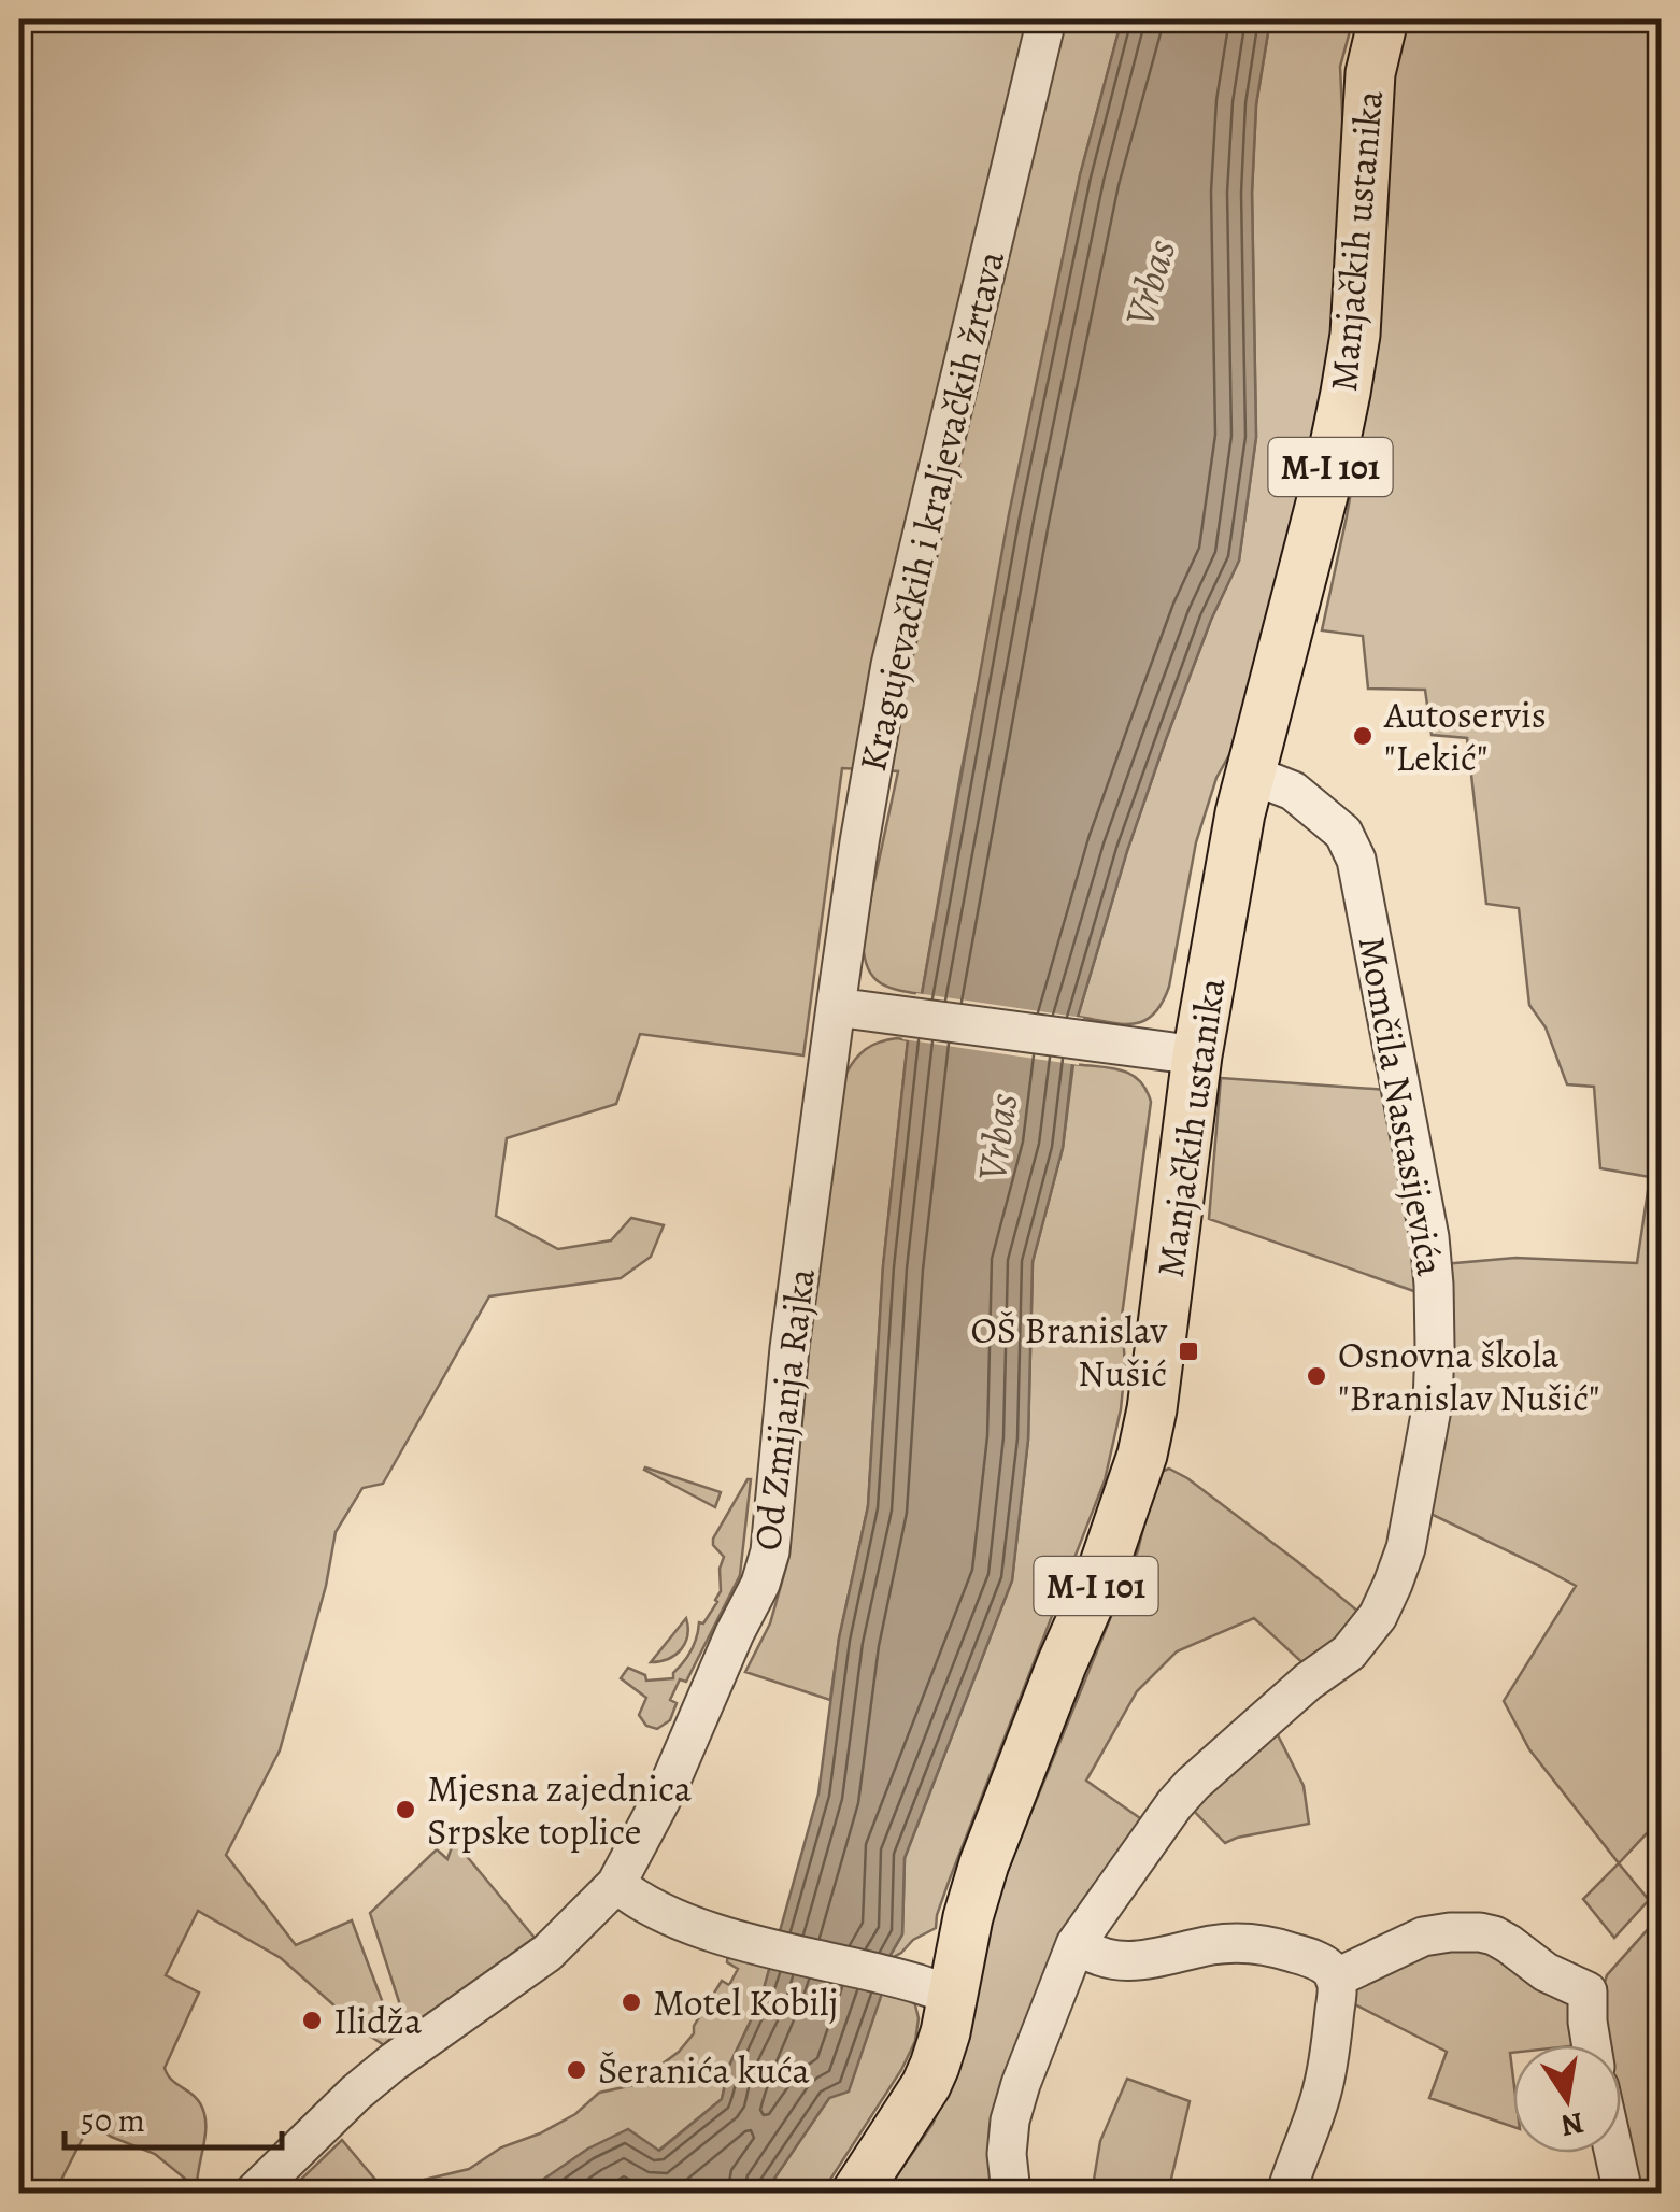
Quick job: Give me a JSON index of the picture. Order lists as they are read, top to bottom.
{
  "streets": {
    "main road": ["Manjačkih ustanika", "M-I 101"],
    "street": ["Kragujevačkih i kraljevačkih žrtava", "Momčila Nastasijevića", "Od Zmijanja Rajka"]
  },
  "crossings": [
    ["Manjačkih ustanika", "Momčila Nastasijevića"],
    ["Kragujevačkih i kraljevačkih žrtava", "Od Zmijanja Rajka"]
  ],
  "water": ["Vrbas"],
  "places": {
    "other": [
      "Autoservis \"Lekić\"",
      "Osnovna škola \"Branislav Nušić\"",
      "Mjesna zajednica Srpske toplice",
      "Motel Kobilj",
      "Ilidža",
      "Šeranića kuća"
    ],
    "transit": ["OŠ Branislav Nušić"]
  },
  "scale_bar": "50 m",
  "north": "bottom"
}
